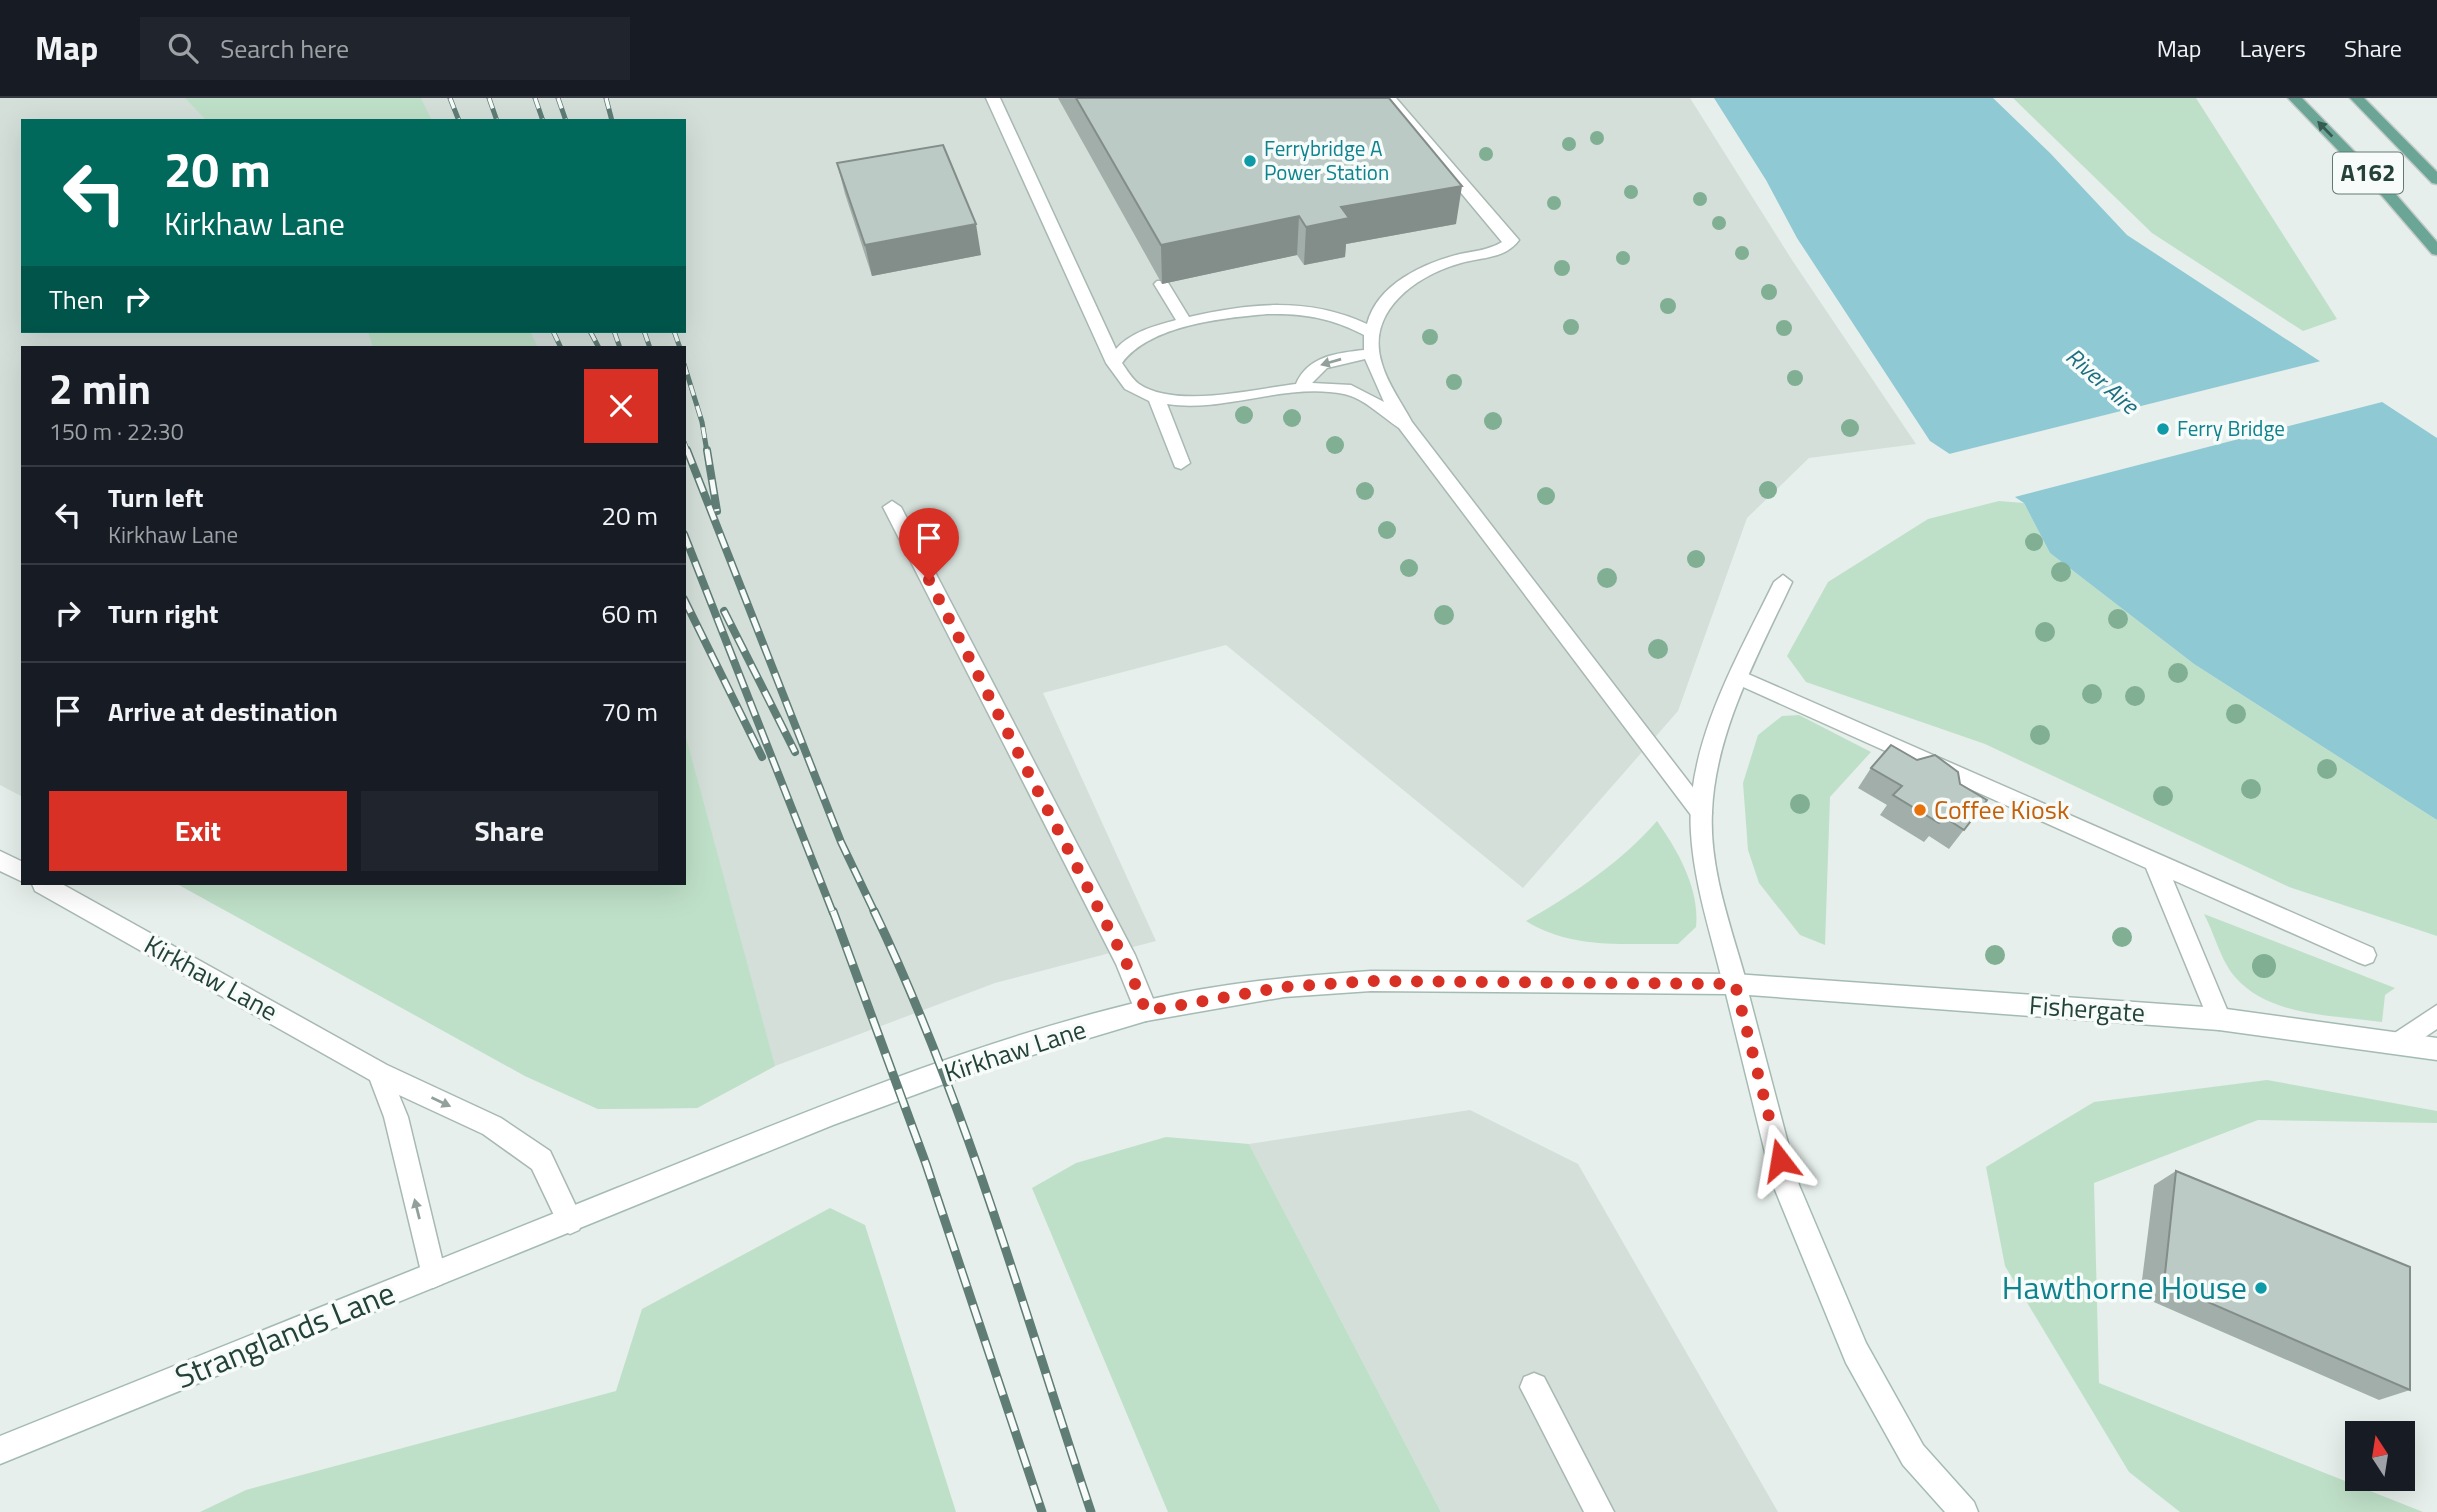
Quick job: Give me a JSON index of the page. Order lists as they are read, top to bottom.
{
  "streets": {
    "main road": [
      "A162",
      "Kirkhaw Lane",
      "Fishergate",
      "Stranglands Lane"
    ]
  },
  "crossings": [
    ["Kirkhaw Lane", "Fishergate"],
    ["Kirkhaw Lane", "Stranglands Lane"]
  ],
  "water": ["River Aire"],
  "places": [
    "Ferrybridge A Power Station",
    "Ferry Bridge",
    "Coffee Kiosk",
    "Hawthorne House"
  ],
  "north": "top",
  "page": {
    "header": "Map",
    "search": "Search here",
    "nav": ["Map", "Layers", "Share"],
    "turn": ["20 m", "Kirkhaw Lane"],
    "then": "Then",
    "heading": ["2 min", "150 m · 22:30"],
    "list": [
      {
        "name": "Turn left",
        "note": "Kirkhaw Lane",
        "value": "20 m"
      },
      {
        "name": "Turn right",
        "value": "60 m"
      },
      {
        "name": "Arrive at destination",
        "value": "70 m"
      }
    ],
    "buttons": ["Exit", "Share"]
  }
}
